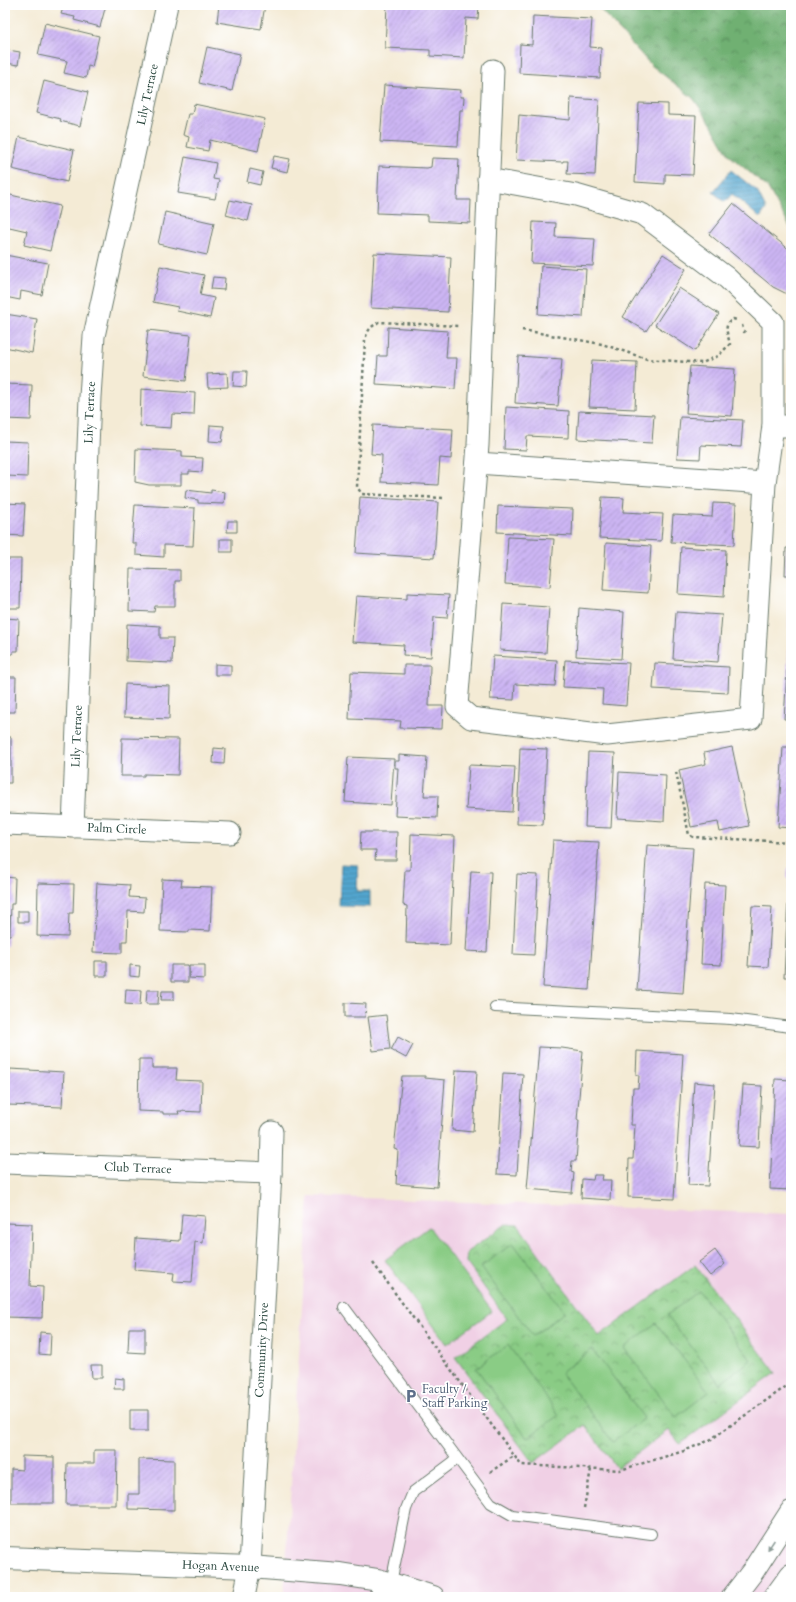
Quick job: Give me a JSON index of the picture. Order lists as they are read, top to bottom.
{
  "streets": {
    "street": [
      "Lily Terrace",
      "Palm Circle",
      "Club Terrace",
      "Community Drive",
      "Hogan Avenue"
    ]
  },
  "crossings": [
    ["Lily Terrace", "Palm Circle"],
    ["Club Terrace", "Community Drive"],
    ["Community Drive", "Hogan Avenue"]
  ],
  "places": {
    "parking": ["Faculty / Staff Parking"]
  }
}
